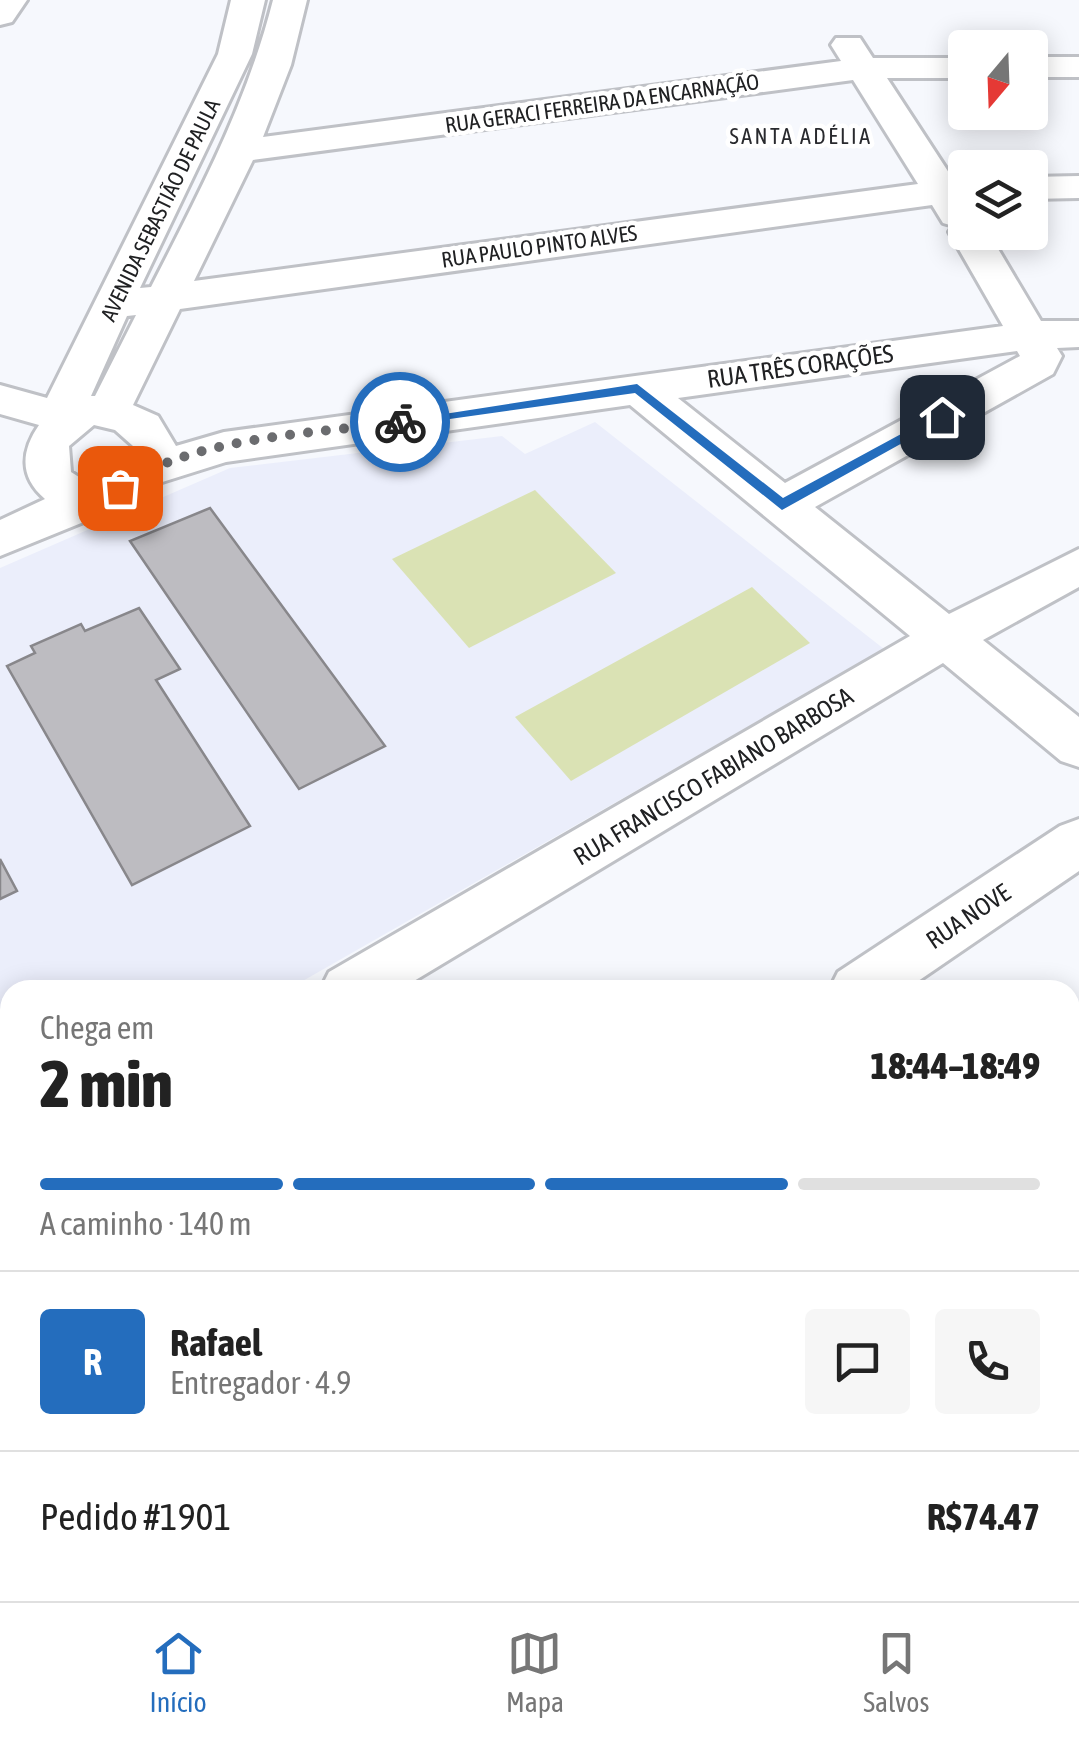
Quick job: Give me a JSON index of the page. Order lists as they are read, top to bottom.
{
  "streets": {
    "street": [
      "RUA GERACI FERREIRA DA ENCARNAÇÃO",
      "AVENIDA SEBASTIÃO DE PAULA",
      "RUA PAULO PINTO ALVES",
      "RUA TRÊS CORAÇÕES",
      "RUA FRANCISCO FABIANO BARBOSA",
      "RUA NOVE"
    ]
  },
  "crossings": [
    ["RUA GERACI FERREIRA DA ENCARNAÇÃO", "AVENIDA SEBASTIÃO DE PAULA"],
    ["AVENIDA SEBASTIÃO DE PAULA", "RUA PAULO PINTO ALVES"],
    ["AVENIDA SEBASTIÃO DE PAULA", "RUA TRÊS CORAÇÕES"]
  ],
  "districts": ["SANTA ADÉLIA"],
  "north": "bottom",
  "page": {
    "heading": ["2 min", "Chega em", "18:44–18:49"],
    "panel": [
      "Rafael",
      "Entregador · 4.9",
      "Pedido #1901",
      "R$74.47"
    ],
    "bar": "A caminho · 140 m",
    "round": "R",
    "tabs": ["Início", "Mapa", "Salvos"]
  }
}
